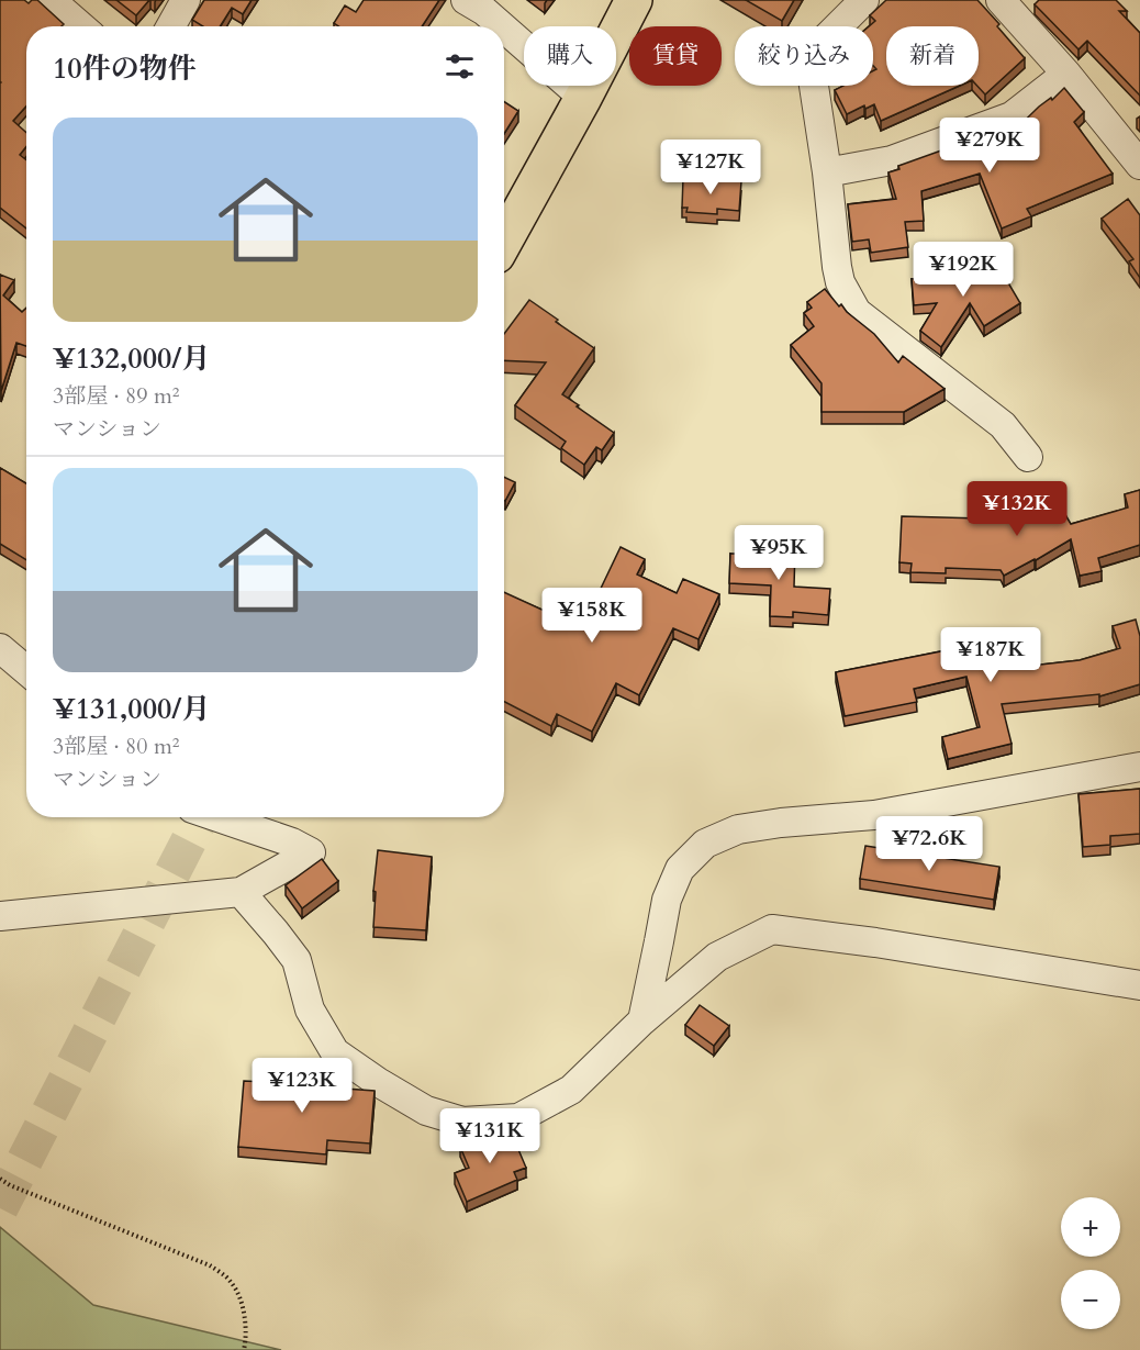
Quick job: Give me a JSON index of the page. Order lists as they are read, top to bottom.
{
  "page": {
    "chip": [
      "購入",
      "賃貸",
      "絞り込み",
      "新着"
    ],
    "heading": "10件の物件",
    "list": [
      {
        "name": "¥132,000/月",
        "note": "3部屋 · 89 m² · マンション"
      },
      {
        "name": "¥131,000/月",
        "note": "3部屋 · 80 m² · マンション"
      }
    ],
    "price": [
      "¥279K",
      "¥127K",
      "¥192K",
      "¥132K",
      "¥95K",
      "¥158K",
      "¥187K",
      "¥72.6K",
      "¥123K",
      "¥131K"
    ],
    "map_buttons": ["+", "−"]
  }
}
